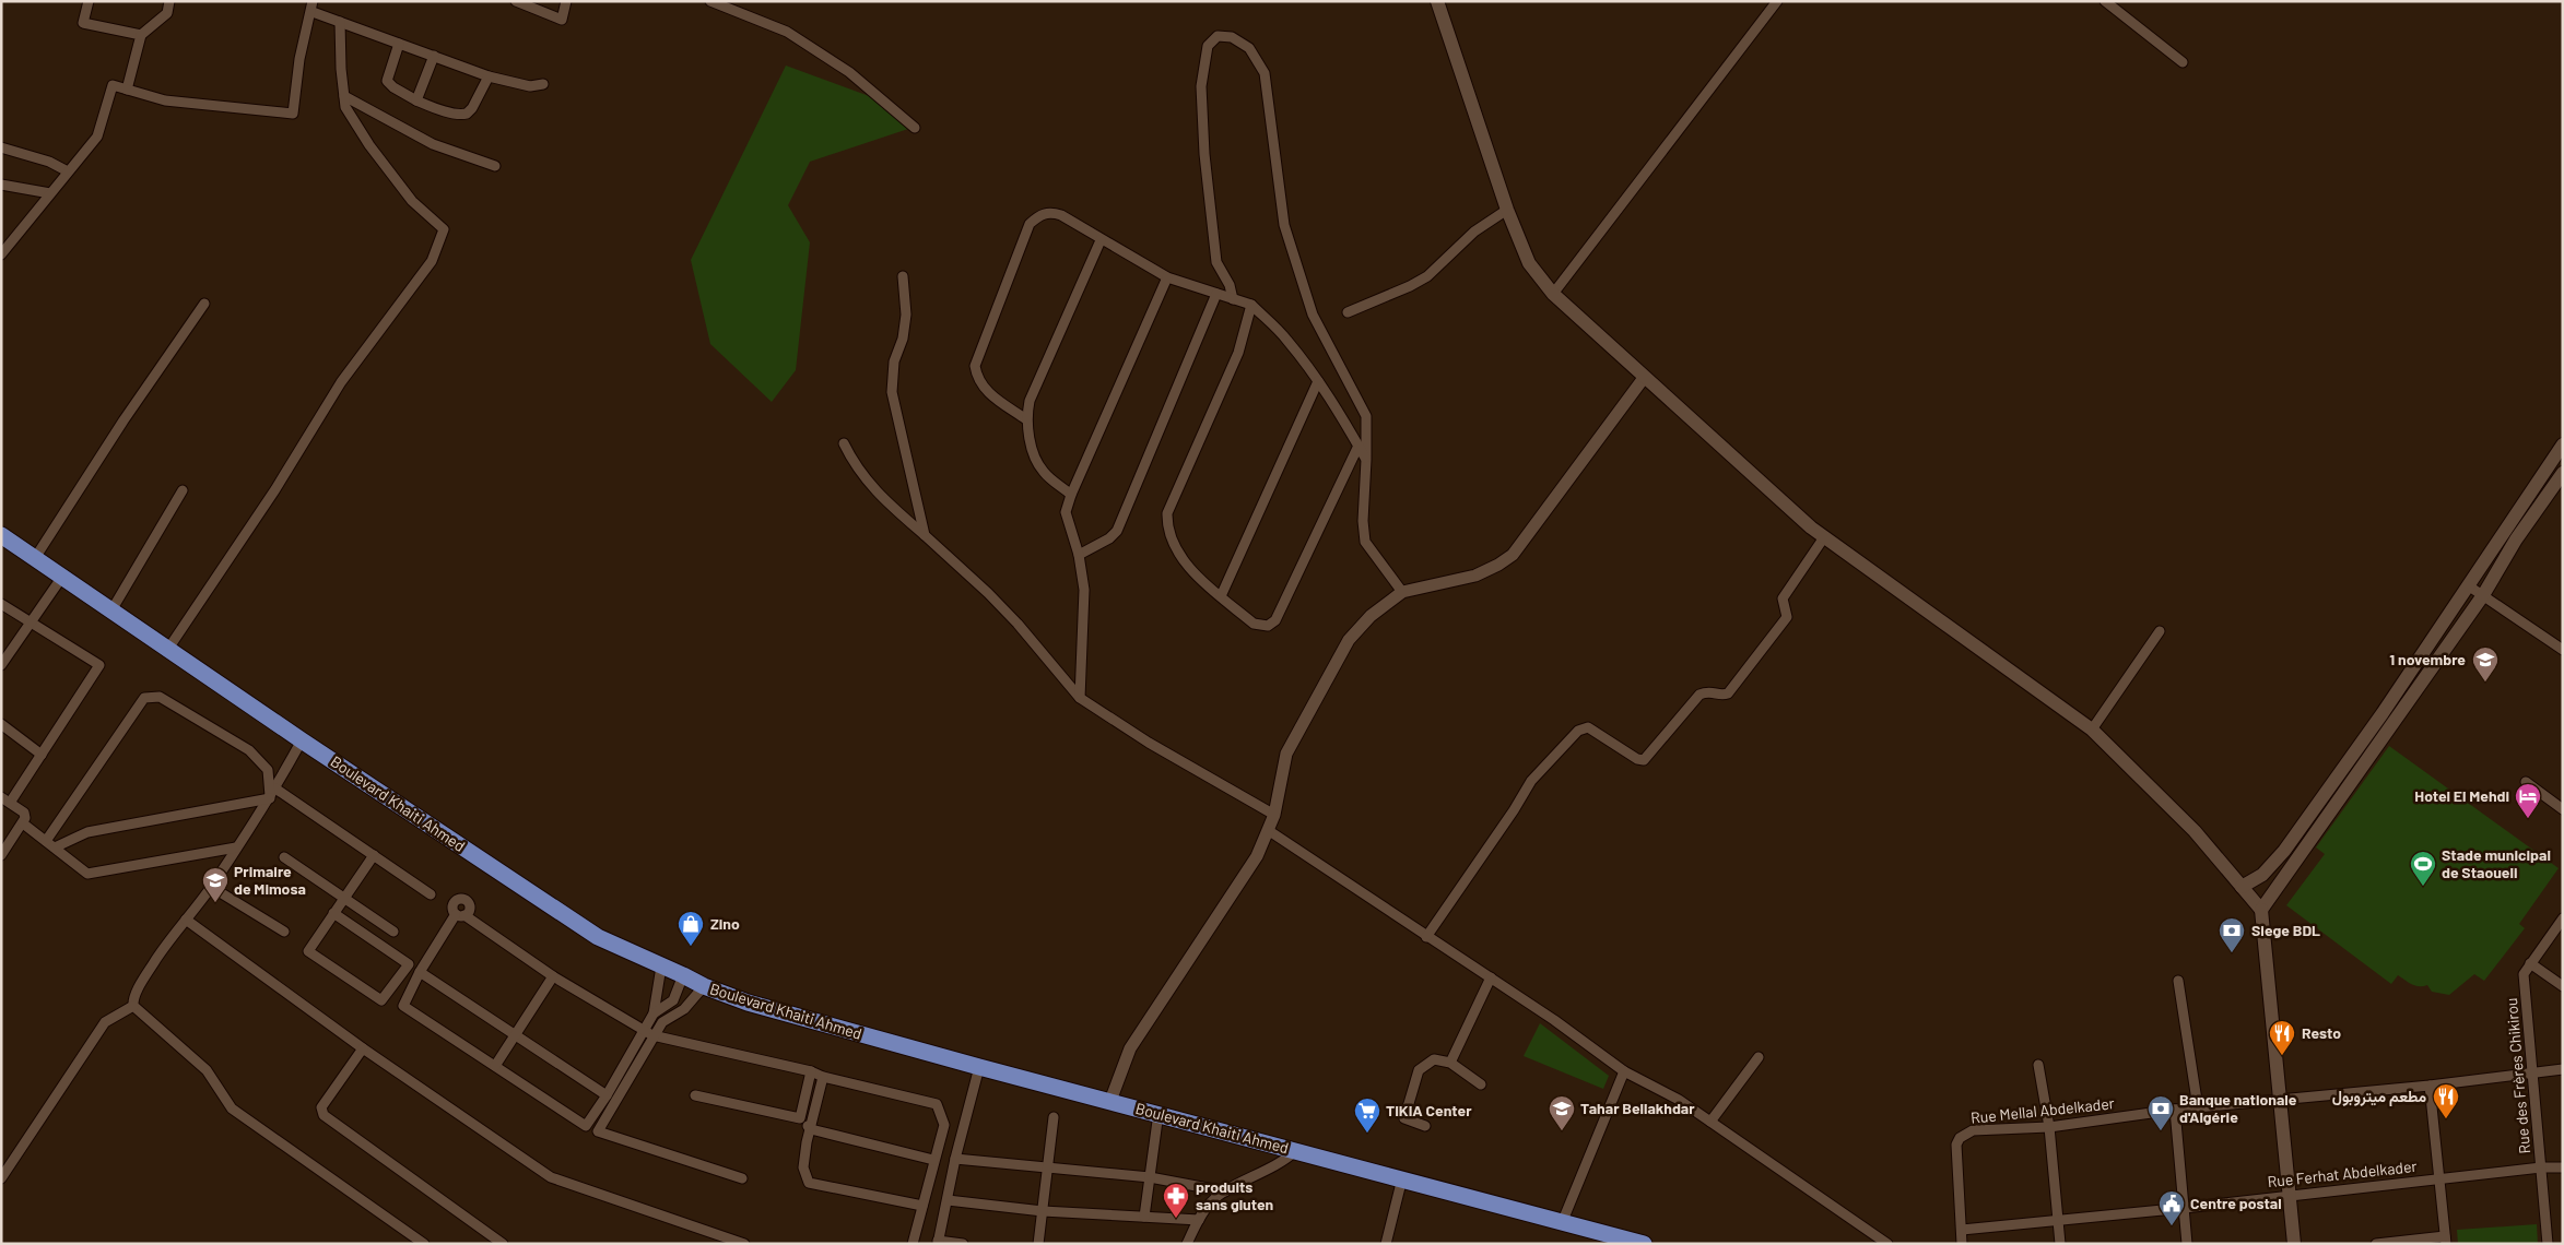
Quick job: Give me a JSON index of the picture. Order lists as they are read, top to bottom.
{
  "streets": {
    "highway": ["Boulevard Khaiti Ahmed"],
    "street": ["Rue des Frères Chikirou", "Rue Mellal Abdelkader", "Rue Ferhat Abdelkader"]
  },
  "crossings": [
    ["Rue des Frères Chikirou", "Rue Mellal Abdelkader"],
    ["Rue des Frères Chikirou", "Rue Ferhat Abdelkader"],
    ["Rue Mellal Abdelkader", "Rue Ferhat Abdelkader"]
  ],
  "places": {
    "school or university": ["1 novembre", "Primaire de Mimosa", "Tahar Bellakhdar"],
    "hotel": ["Hotel El Mehdi"],
    "sports": ["Stade municipal de Staoueli"],
    "shop": ["Zino"],
    "bank": ["Siege BDL", "Banque nationale d'Algérie"],
    "restaurant": ["Resto", "مطعم ميتروبول"],
    "supermarket": ["TIKIA Center"],
    "pharmacy": ["produits sans gluten"],
    "public building": ["Centre postal"]
  }
}
